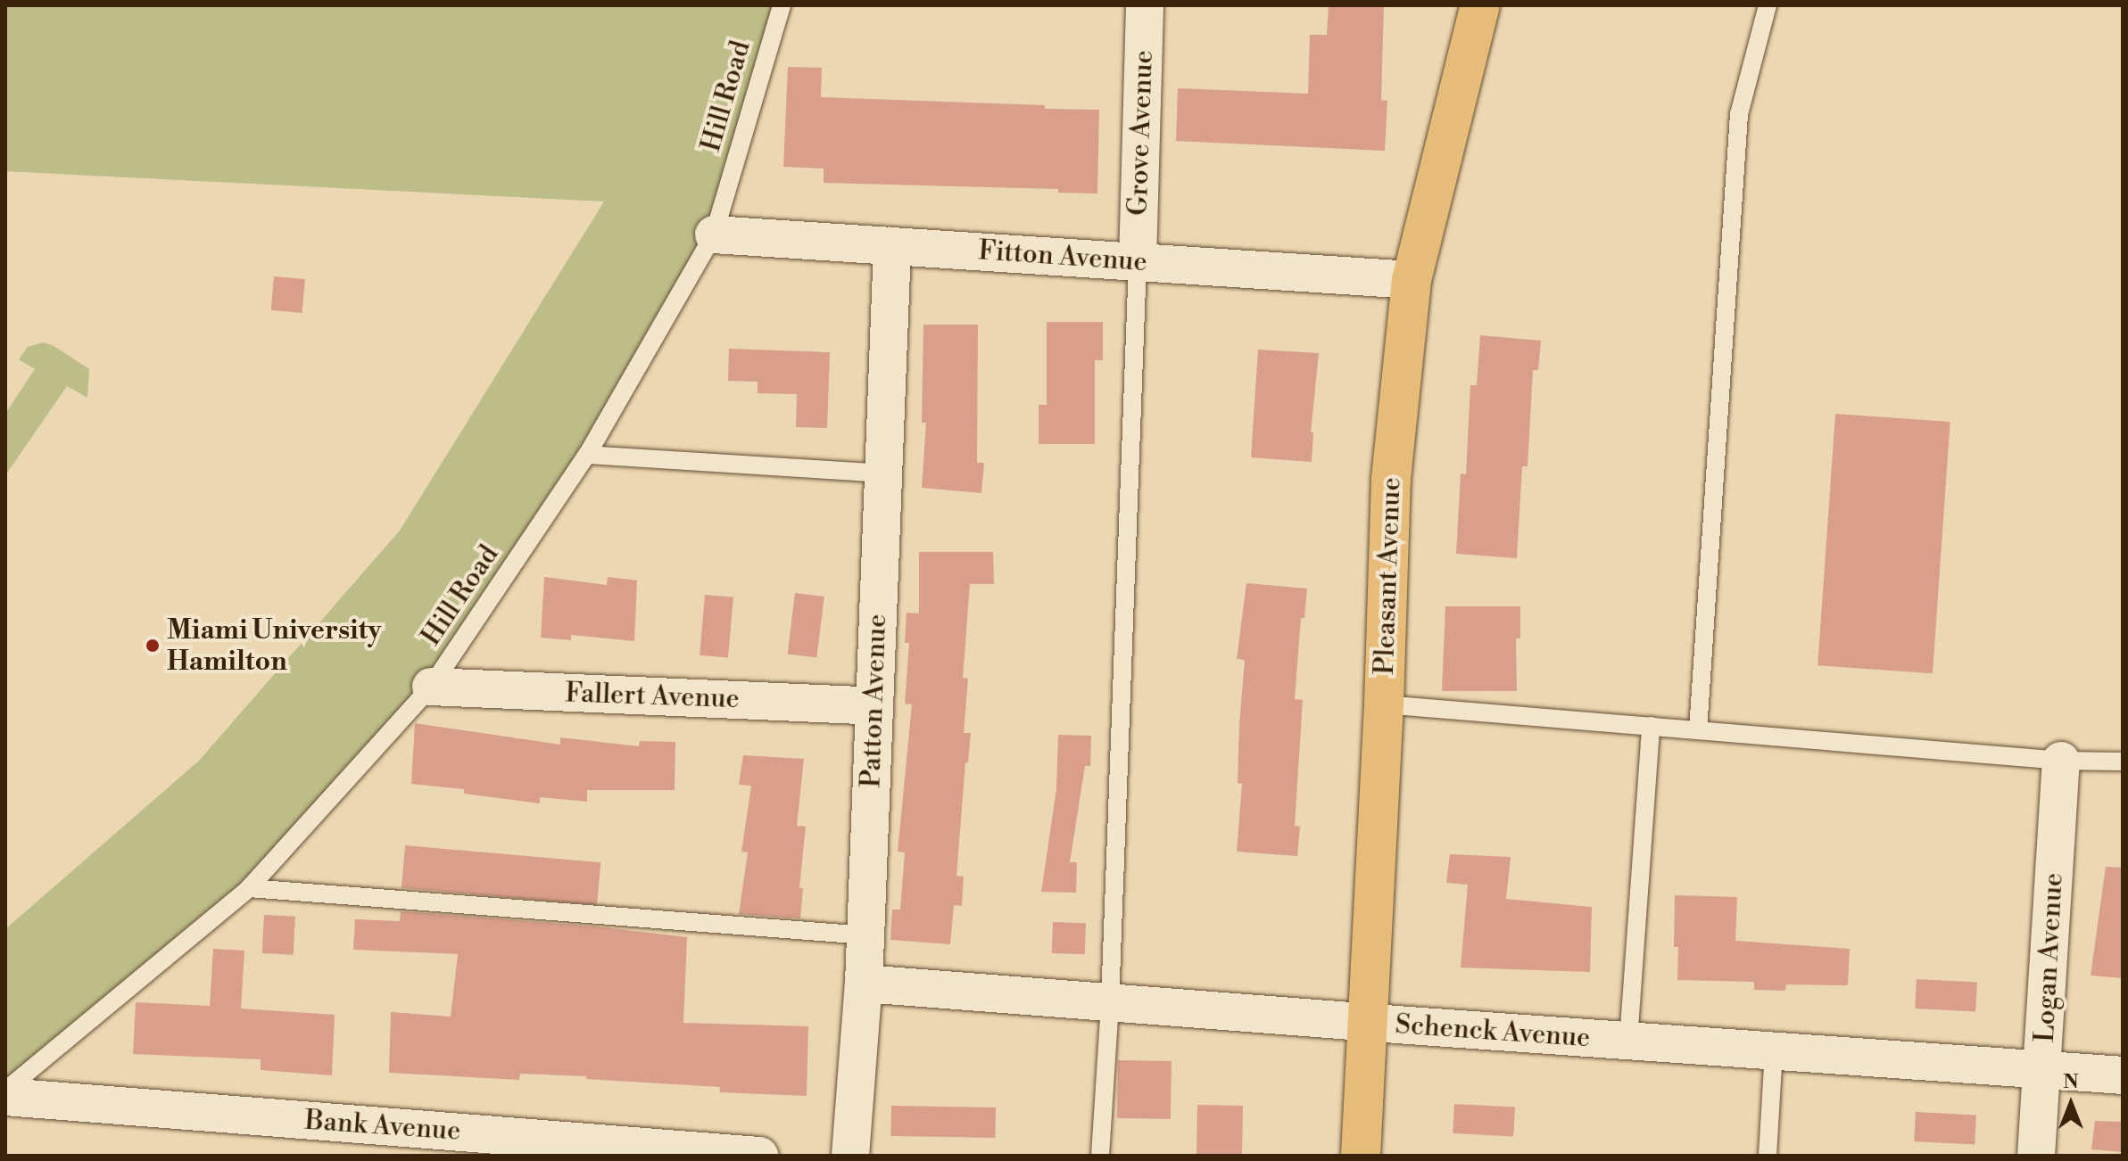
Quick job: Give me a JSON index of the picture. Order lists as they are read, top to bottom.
{
  "streets": {
    "main road": ["Pleasant Avenue"],
    "street": [
      "Grove Avenue",
      "Fitton Avenue",
      "Fallert Avenue",
      "Patton Avenue",
      "Logan Avenue",
      "Schenck Avenue",
      "Bank Avenue"
    ],
    "lane": ["Hill Road"]
  },
  "crossings": [
    ["Hill Road", "Fitton Avenue"],
    ["Hill Road", "Fallert Avenue"],
    ["Grove Avenue", "Fitton Avenue"],
    ["Fitton Avenue", "Pleasant Avenue"],
    ["Fitton Avenue", "Patton Avenue"],
    ["Pleasant Avenue", "Schenck Avenue"],
    ["Fallert Avenue", "Patton Avenue"],
    ["Patton Avenue", "Schenck Avenue"],
    ["Logan Avenue", "Schenck Avenue"]
  ],
  "places": ["Miami University Hamilton"],
  "north": "top"
}
